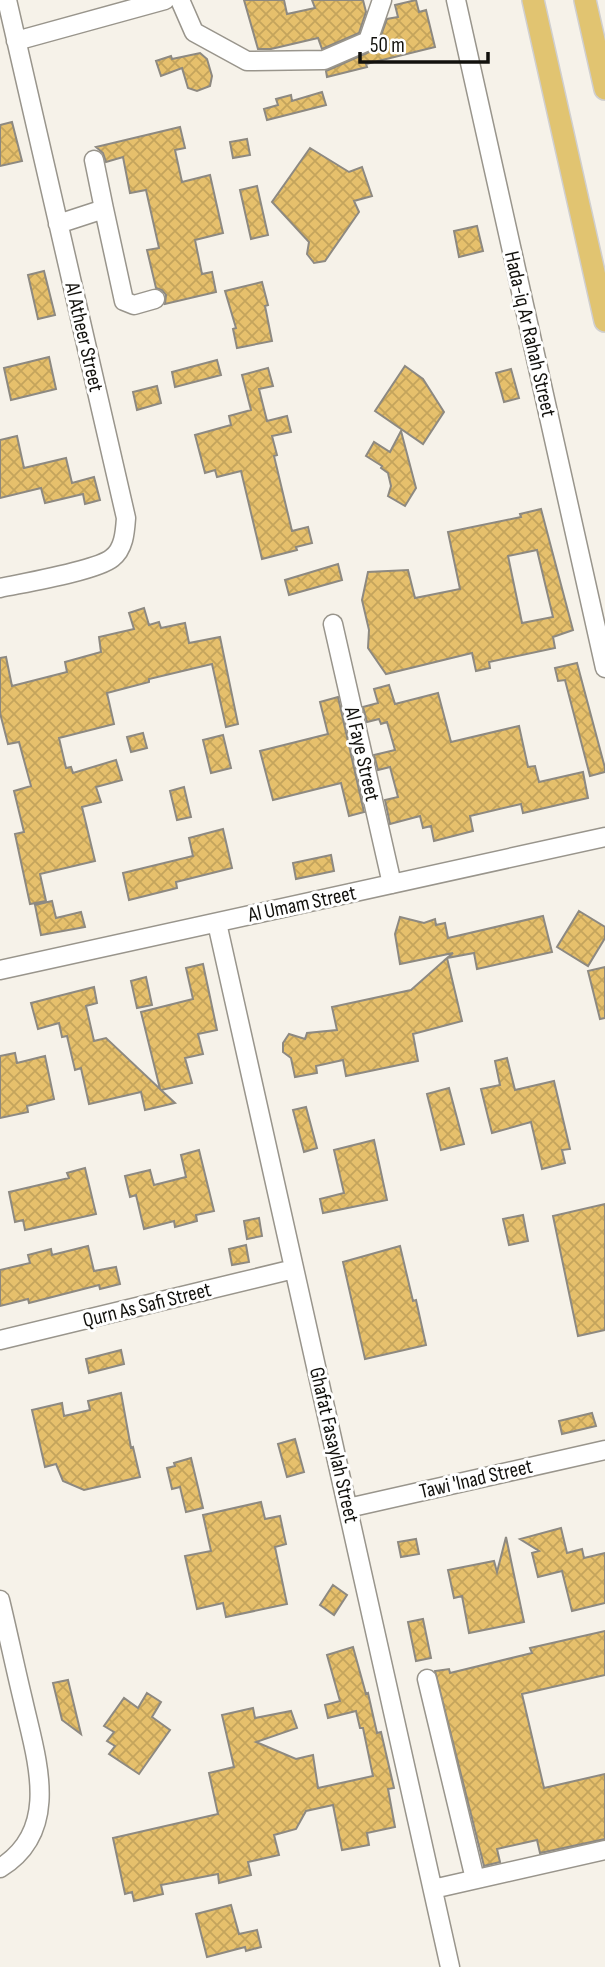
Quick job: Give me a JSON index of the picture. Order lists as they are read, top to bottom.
{
  "streets": {
    "street": [
      "Hada-iq Ar Rahah Street",
      "Al Atheer Street",
      "Al Faye Street",
      "Al Umam Street",
      "Qurn As Safi Street",
      "Ghafat Fasaylah Street",
      "Tawi 'Inad Street"
    ]
  },
  "crossings": [
    ["Al Faye Street", "Al Umam Street"],
    ["Al Umam Street", "Ghafat Fasaylah Street"],
    ["Qurn As Safi Street", "Ghafat Fasaylah Street"],
    ["Ghafat Fasaylah Street", "Tawi 'Inad Street"]
  ],
  "scale_bar": "50 m"
}
